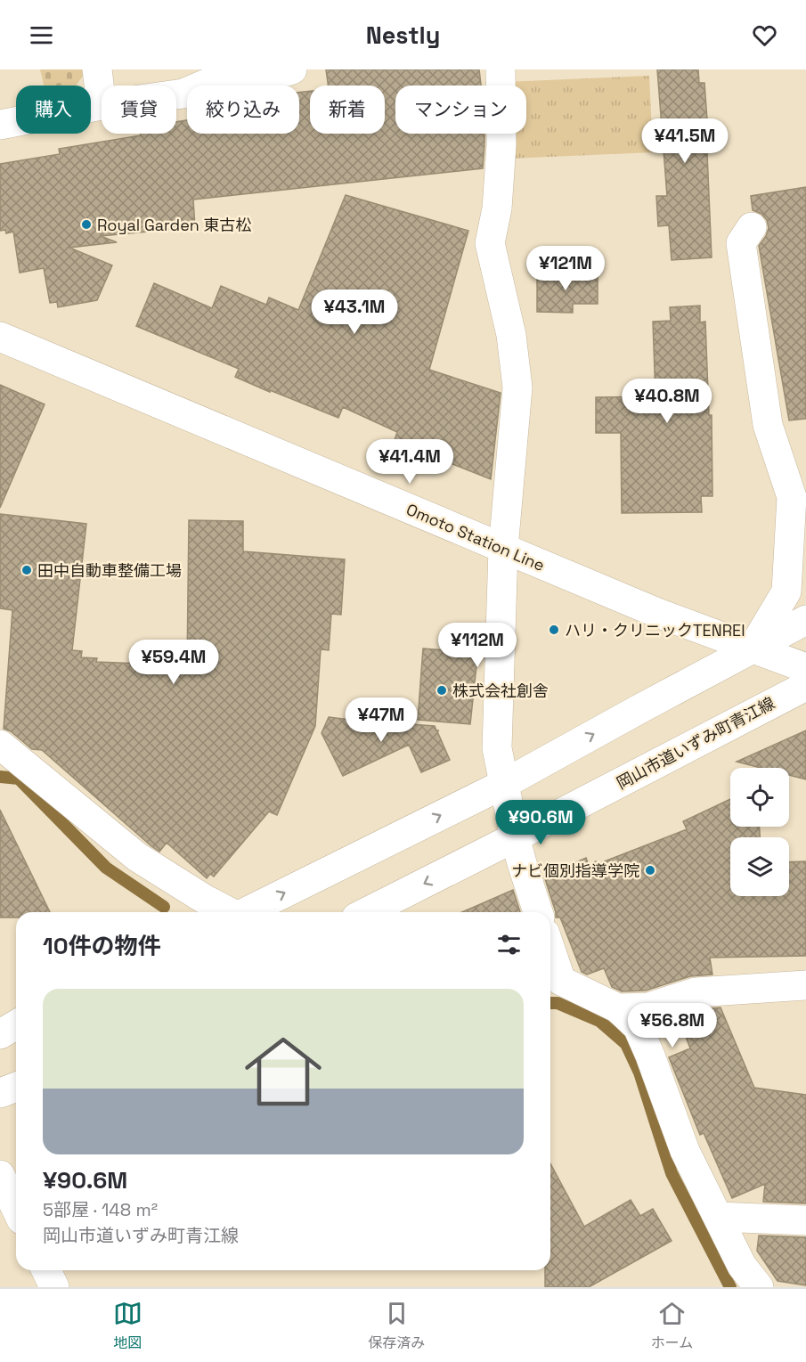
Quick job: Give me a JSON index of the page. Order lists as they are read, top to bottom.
{
  "streets": {
    "street": ["Omoto Station Line", "岡山市道いずみ町青江線"]
  },
  "places": [
    "Royal Garden 東古松",
    "田中自動車整備工場",
    "ハリ・クリニックTENREI",
    "株式会社創舎",
    "ナビ個別指導学院"
  ],
  "page": {
    "header": "Nestly",
    "chip": [
      "購入",
      "賃貸",
      "絞り込み",
      "新着",
      "マンション"
    ],
    "price": [
      "¥41.5M",
      "¥121M",
      "¥43.1M",
      "¥40.8M",
      "¥41.4M",
      "¥112M",
      "¥59.4M",
      "¥47M",
      "¥90.6M",
      "¥56.8M"
    ],
    "heading": "10件の物件",
    "list": [
      {
        "name": "¥90.6M",
        "note": "5部屋 · 148 m² · 岡山市道いずみ町青江線"
      }
    ],
    "tabs": ["地図", "保存済み", "ホーム"]
  }
}
